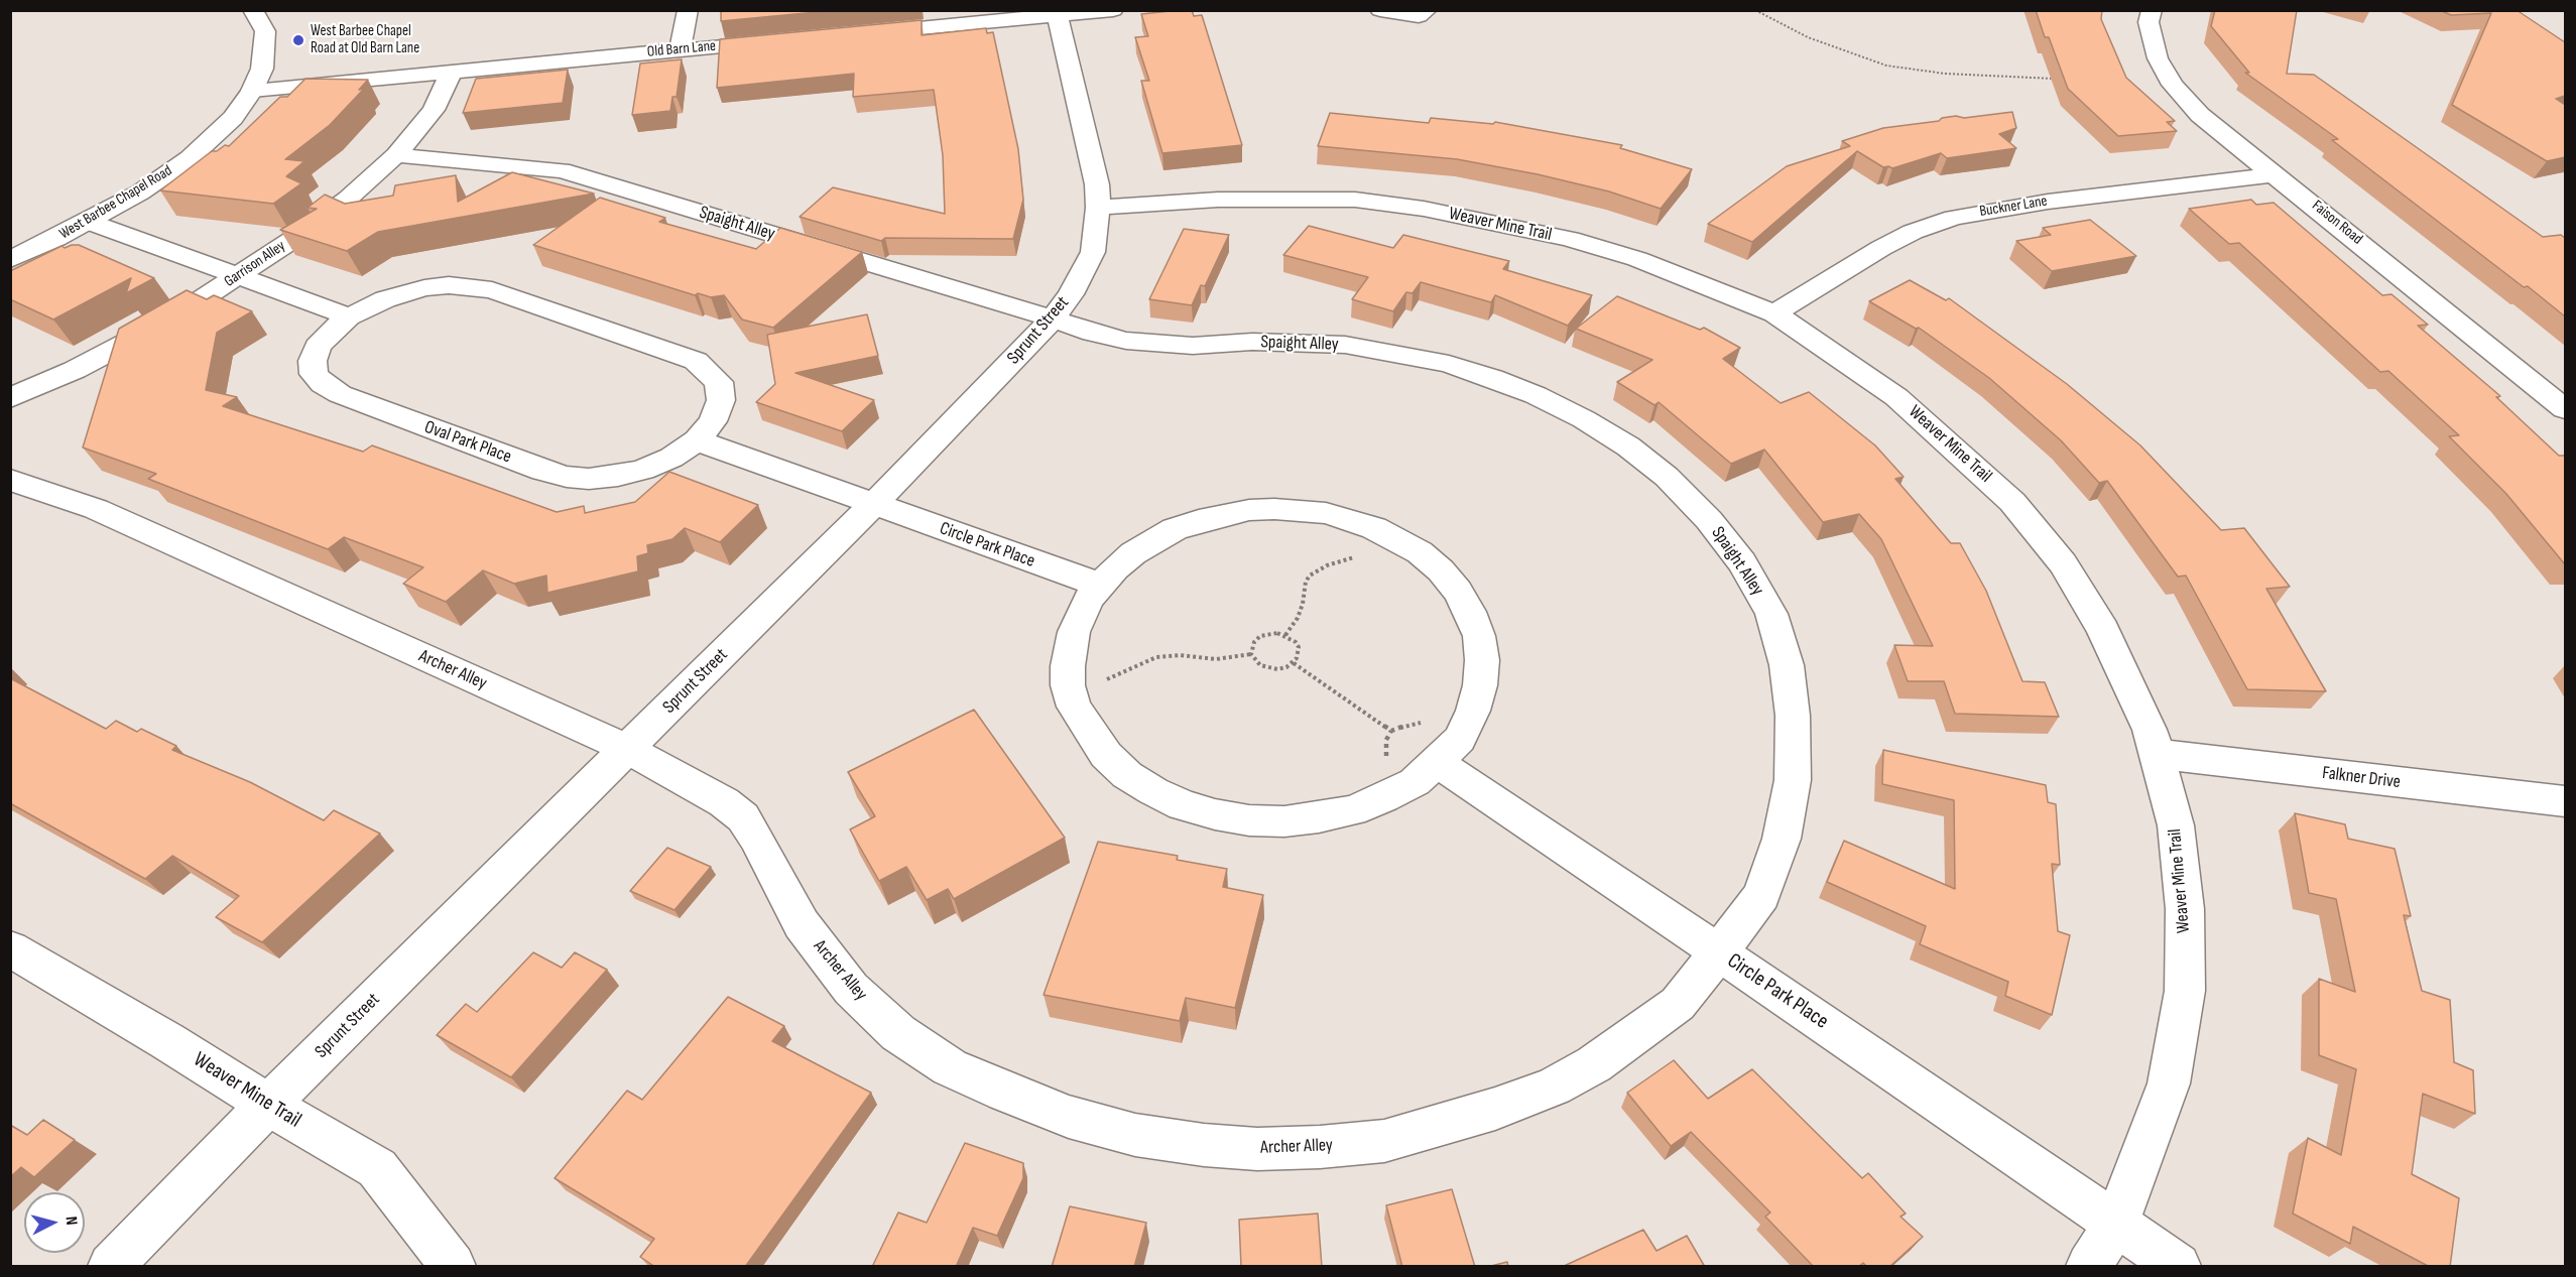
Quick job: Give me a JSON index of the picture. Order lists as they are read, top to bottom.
{
  "streets": {
    "street": [
      "Old Barn Lane",
      "West Barbee Chapel Road",
      "Buckner Lane",
      "Faison Road",
      "Spaight Alley",
      "Weaver Mine Trail",
      "Garrison Alley",
      "Sprunt Street",
      "Oval Park Place",
      "Circle Park Place",
      "Archer Alley",
      "Falkner Drive"
    ]
  },
  "crossings": [
    ["Old Barn Lane", "West Barbee Chapel Road"],
    ["Old Barn Lane", "Garrison Alley"],
    ["Buckner Lane", "Faison Road"],
    ["Buckner Lane", "Weaver Mine Trail"],
    ["Spaight Alley", "Garrison Alley"],
    ["Spaight Alley", "Sprunt Street"],
    ["Spaight Alley", "Circle Park Place"],
    ["Spaight Alley", "Archer Alley"],
    ["Weaver Mine Trail", "Sprunt Street"],
    ["Weaver Mine Trail", "Circle Park Place"],
    ["Weaver Mine Trail", "Falkner Drive"],
    ["Sprunt Street", "Circle Park Place"],
    ["Sprunt Street", "Archer Alley"],
    ["Circle Park Place", "Archer Alley"]
  ],
  "places": ["West Barbee Chapel Road at Old Barn Lane"],
  "north": "right"
}
